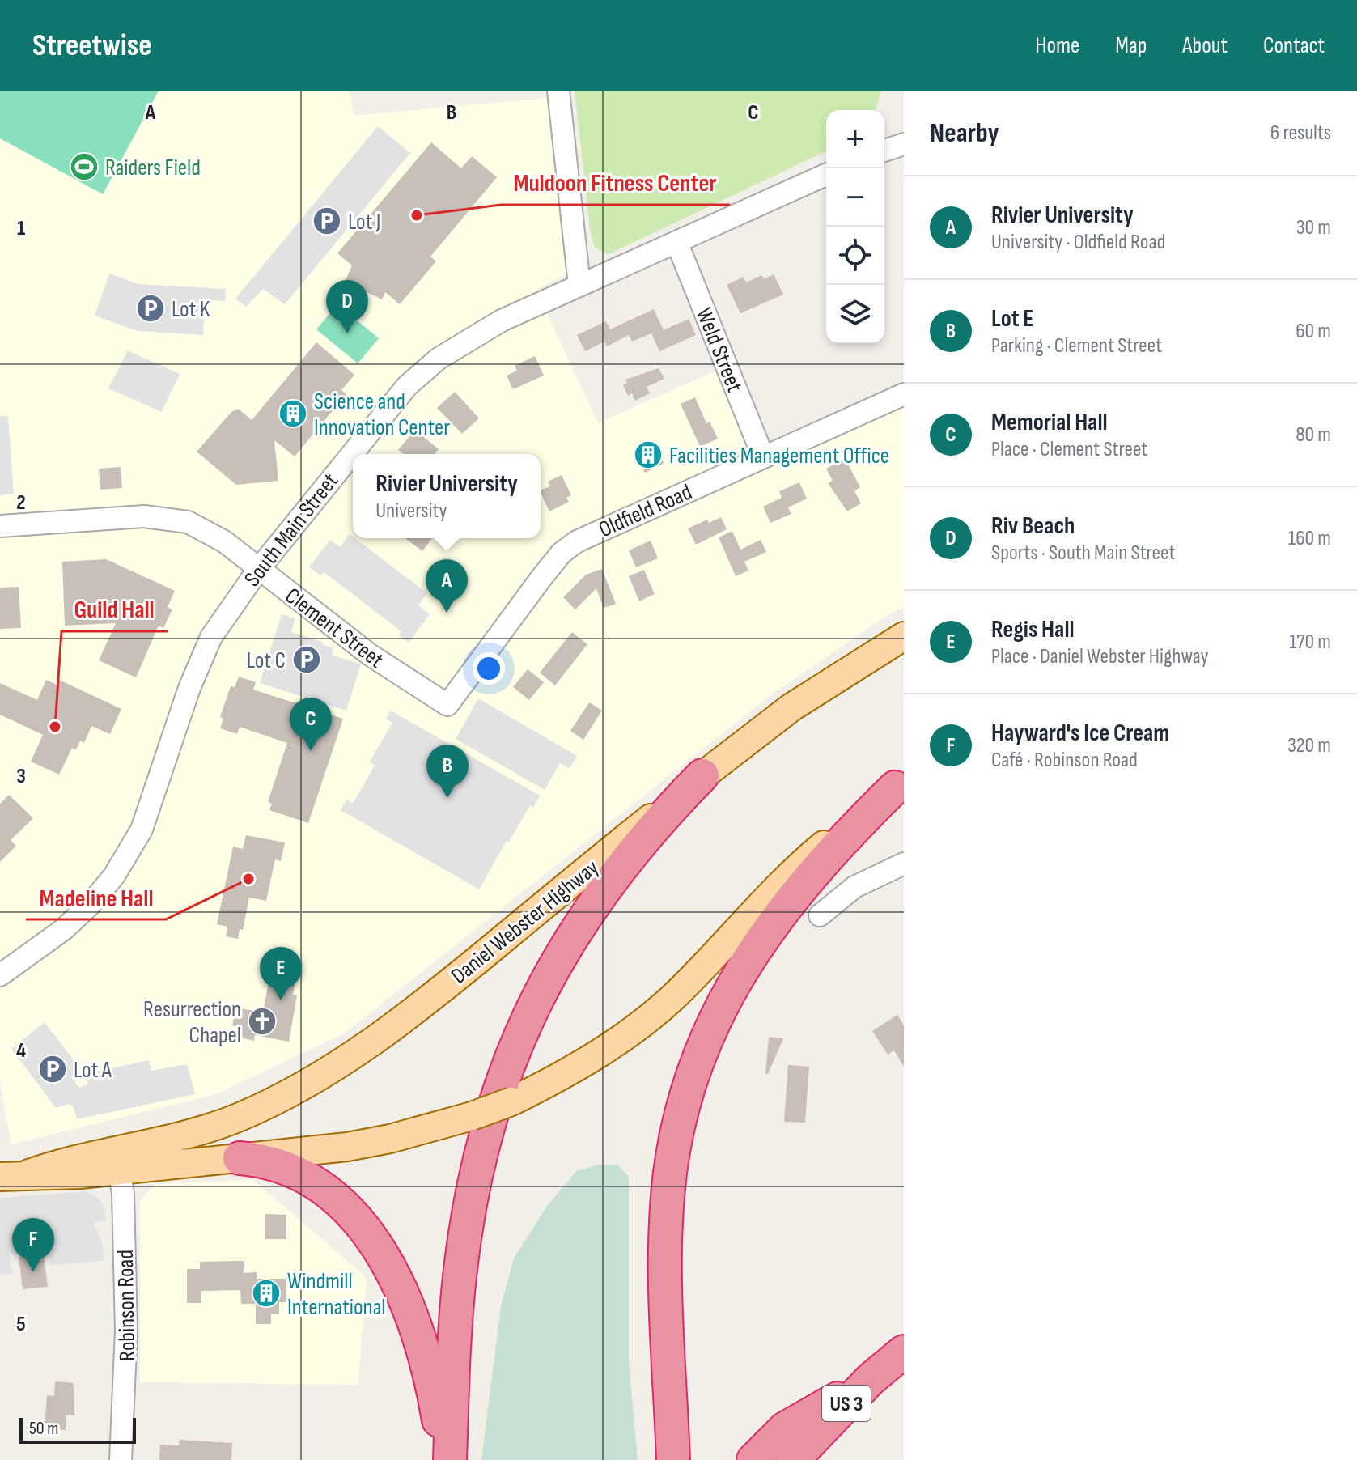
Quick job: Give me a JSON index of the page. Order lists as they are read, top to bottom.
{
  "streets": {
    "highway": ["US 3"],
    "main road": ["Daniel Webster Highway"],
    "street": [
      "Weld Street",
      "Oldfield Road",
      "South Main Street",
      "Clement Street",
      "Robinson Road"
    ]
  },
  "crossings": [
    ["Weld Street", "Oldfield Road"],
    ["Weld Street", "South Main Street"],
    ["Oldfield Road", "Clement Street"],
    ["South Main Street", "Clement Street"],
    ["Daniel Webster Highway", "Robinson Road"]
  ],
  "places": {
    "sports": ["Raiders Field"],
    "other": ["Muldoon Fitness Center", "Guild Hall", "Madeline Hall"],
    "parking": [
      "Lot J",
      "Lot K",
      "Lot C",
      "Lot A"
    ],
    "building": ["Science and Innovation Center", "Facilities Management Office", "Windmill International"],
    "church": ["Resurrection Chapel"]
  },
  "scale_bar": "50 m",
  "page": {
    "header": "Streetwise",
    "nav": [
      "Home",
      "Map",
      "About",
      "Contact"
    ],
    "heading": ["Nearby", "6 results"],
    "map_buttons": ["+", "−"],
    "list": [
      {
        "mark": "A",
        "name": "Rivier University",
        "note": "University · Oldfield Road",
        "value": "30 m"
      },
      {
        "mark": "B",
        "name": "Lot E",
        "note": "Parking · Clement Street",
        "value": "60 m"
      },
      {
        "mark": "C",
        "name": "Memorial Hall",
        "note": "Place · Clement Street",
        "value": "80 m"
      },
      {
        "mark": "D",
        "name": "Riv Beach",
        "note": "Sports · South Main Street",
        "value": "160 m"
      },
      {
        "mark": "E",
        "name": "Regis Hall",
        "note": "Place · Daniel Webster Highway",
        "value": "170 m"
      },
      {
        "mark": "F",
        "name": "Hayward's Ice Cream",
        "note": "Café · Robinson Road",
        "value": "320 m"
      }
    ],
    "pins": [
      "D",
      "A",
      "C",
      "B",
      "E",
      "F"
    ],
    "popup": ["Rivier University", "University"],
    "scale": "50 m"
  },
  "grid": {
    "columns": ["A", "B", "C"],
    "rows": [
      "1",
      "2",
      "3",
      "4",
      "5"
    ]
  }
}
